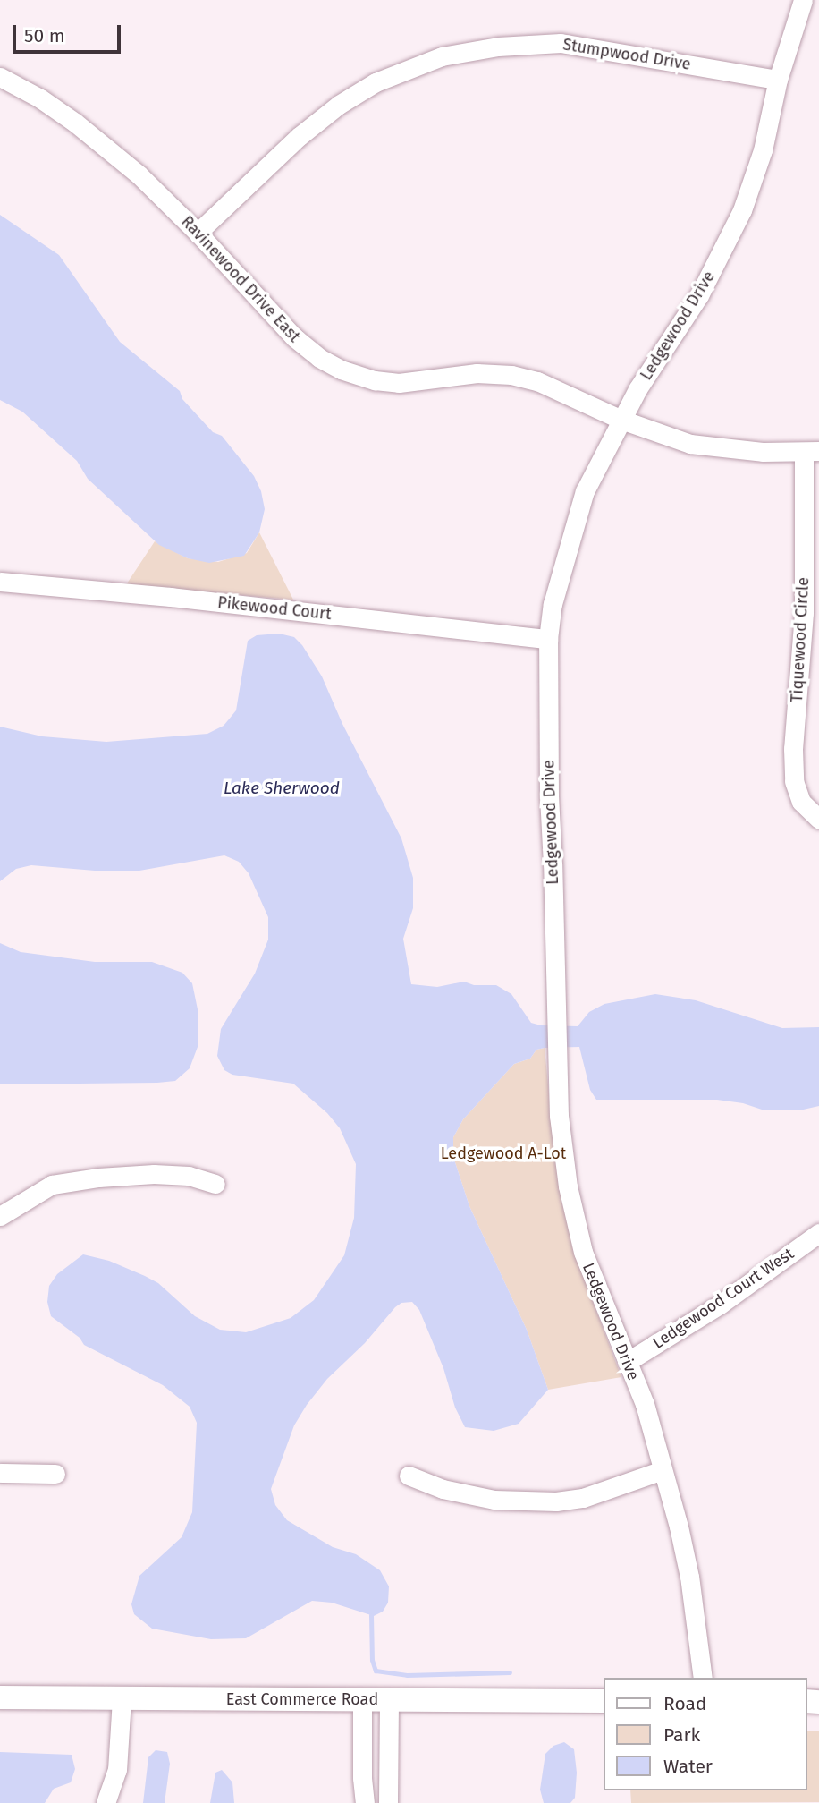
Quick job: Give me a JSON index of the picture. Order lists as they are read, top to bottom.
{
  "streets": {
    "main road": ["East Commerce Road"],
    "street": [
      "Stumpwood Drive",
      "Ravinewood Drive East",
      "Ledgewood Drive",
      "Pikewood Court",
      "Tiquewood Circle",
      "Ledgewood Court West"
    ]
  },
  "crossings": [
    ["Stumpwood Drive", "Ravinewood Drive East"],
    ["Stumpwood Drive", "Ledgewood Drive"],
    ["Ravinewood Drive East", "Ledgewood Drive"],
    ["Ravinewood Drive East", "Tiquewood Circle"],
    ["Ledgewood Drive", "Pikewood Court"],
    ["Ledgewood Drive", "Ledgewood Court West"]
  ],
  "water": ["Lake Sherwood"],
  "parks": ["Ledgewood A-Lot"],
  "legend": ["Road", "Park", "Water"],
  "scale_bar": "50 m"
}
